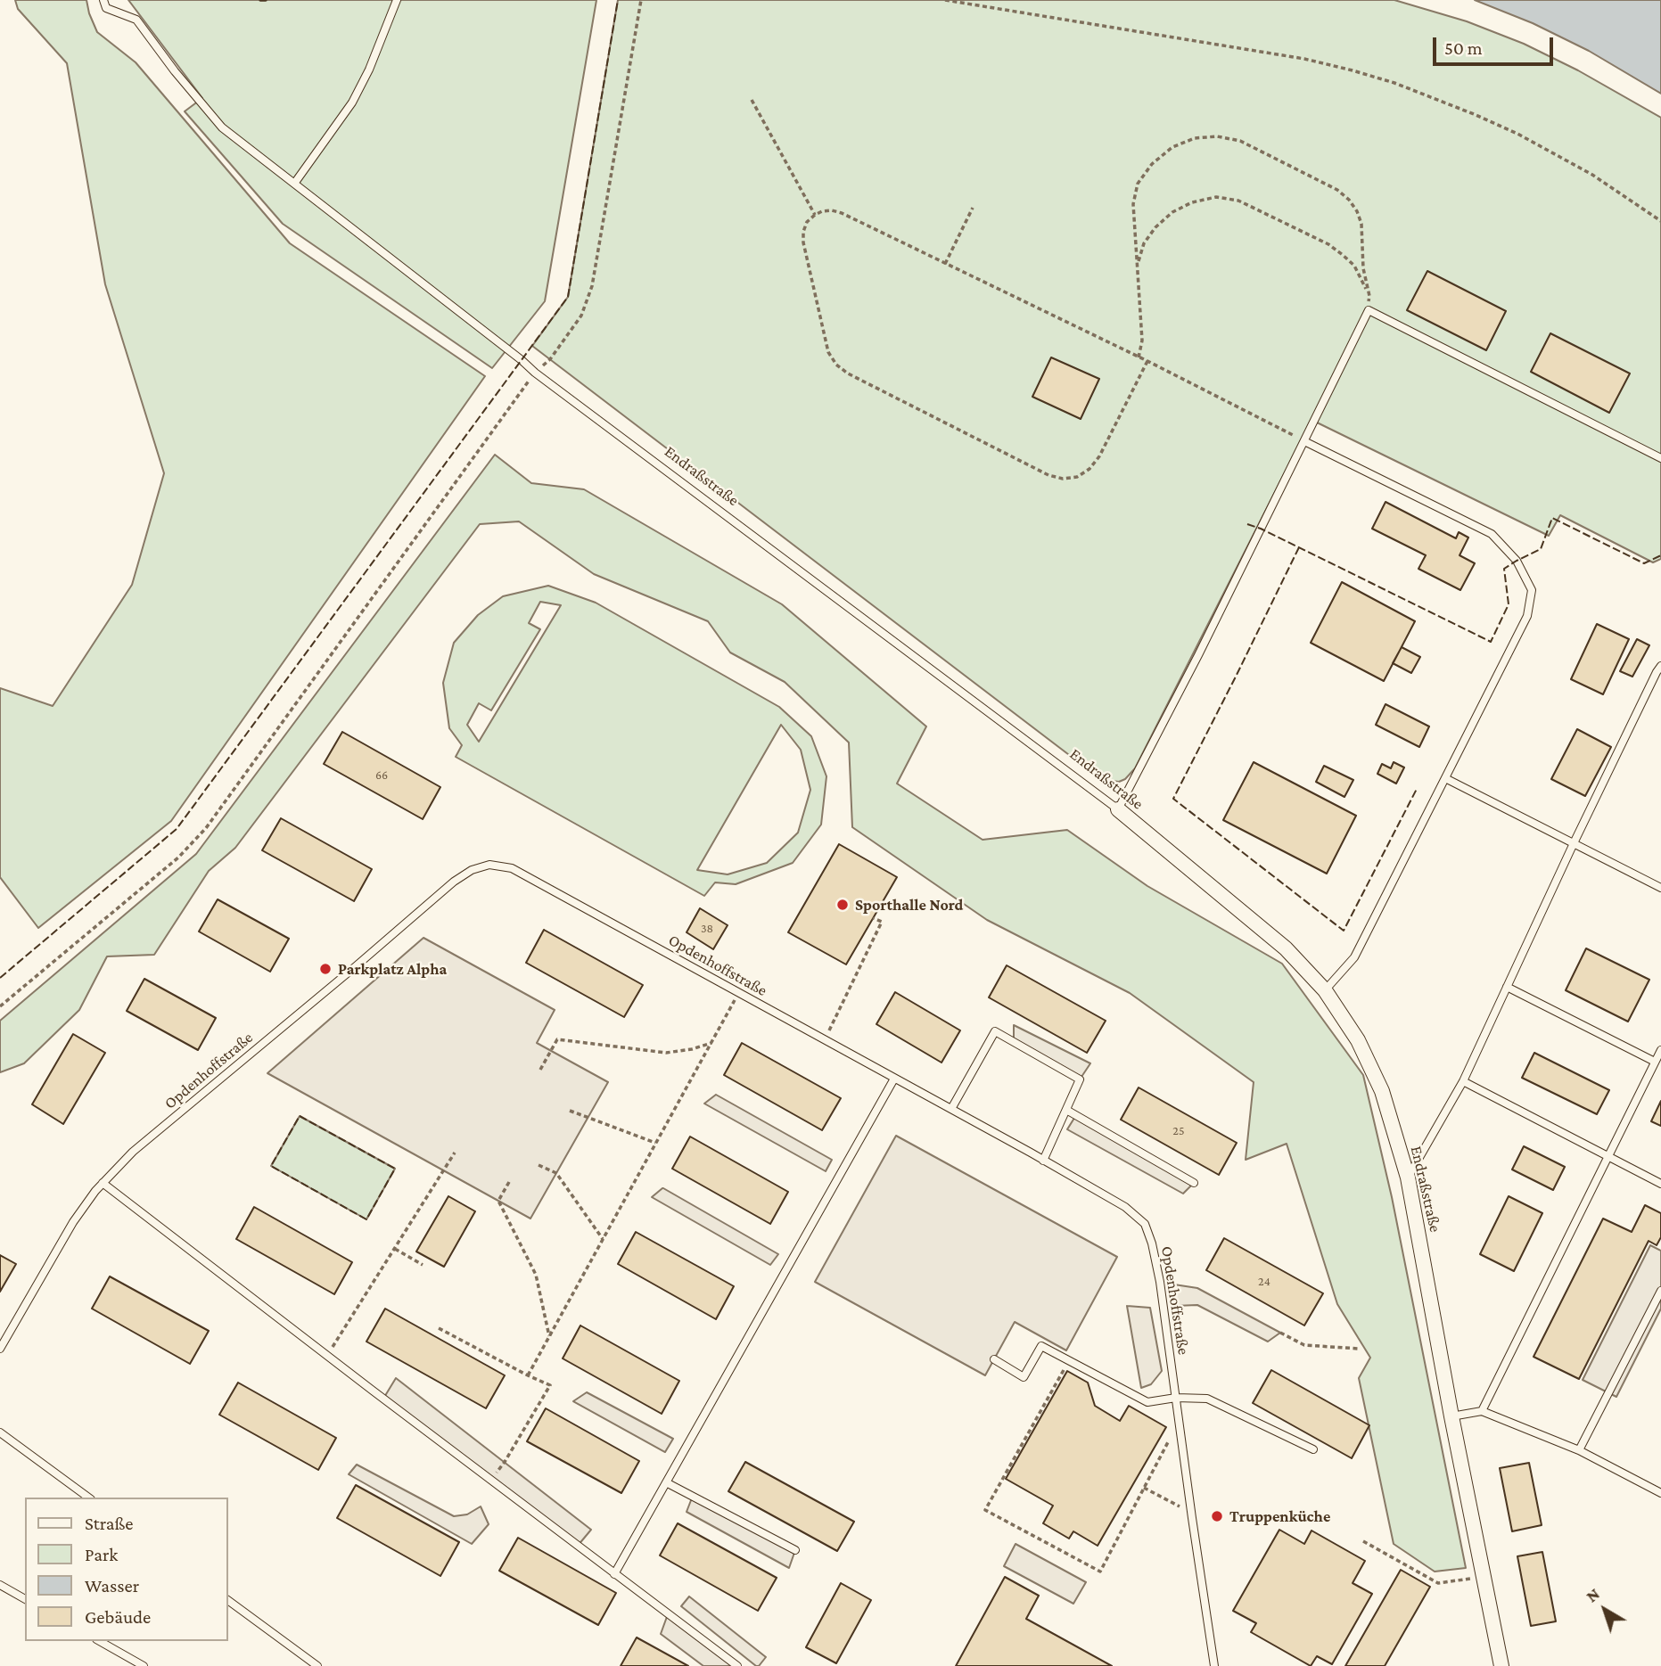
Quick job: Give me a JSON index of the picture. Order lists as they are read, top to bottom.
{
  "streets": {
    "street": ["Endraßstraße"],
    "lane": ["Opdenhoffstraße"]
  },
  "places": ["Sporthalle Nord", "Parkplatz Alpha", "Truppenküche"],
  "house_numbers": [
    "66",
    "38",
    "25",
    "24"
  ],
  "legend": [
    "Straße",
    "Park",
    "Wasser",
    "Gebäude"
  ],
  "scale_bar": "50 m",
  "north": "top left"
}
